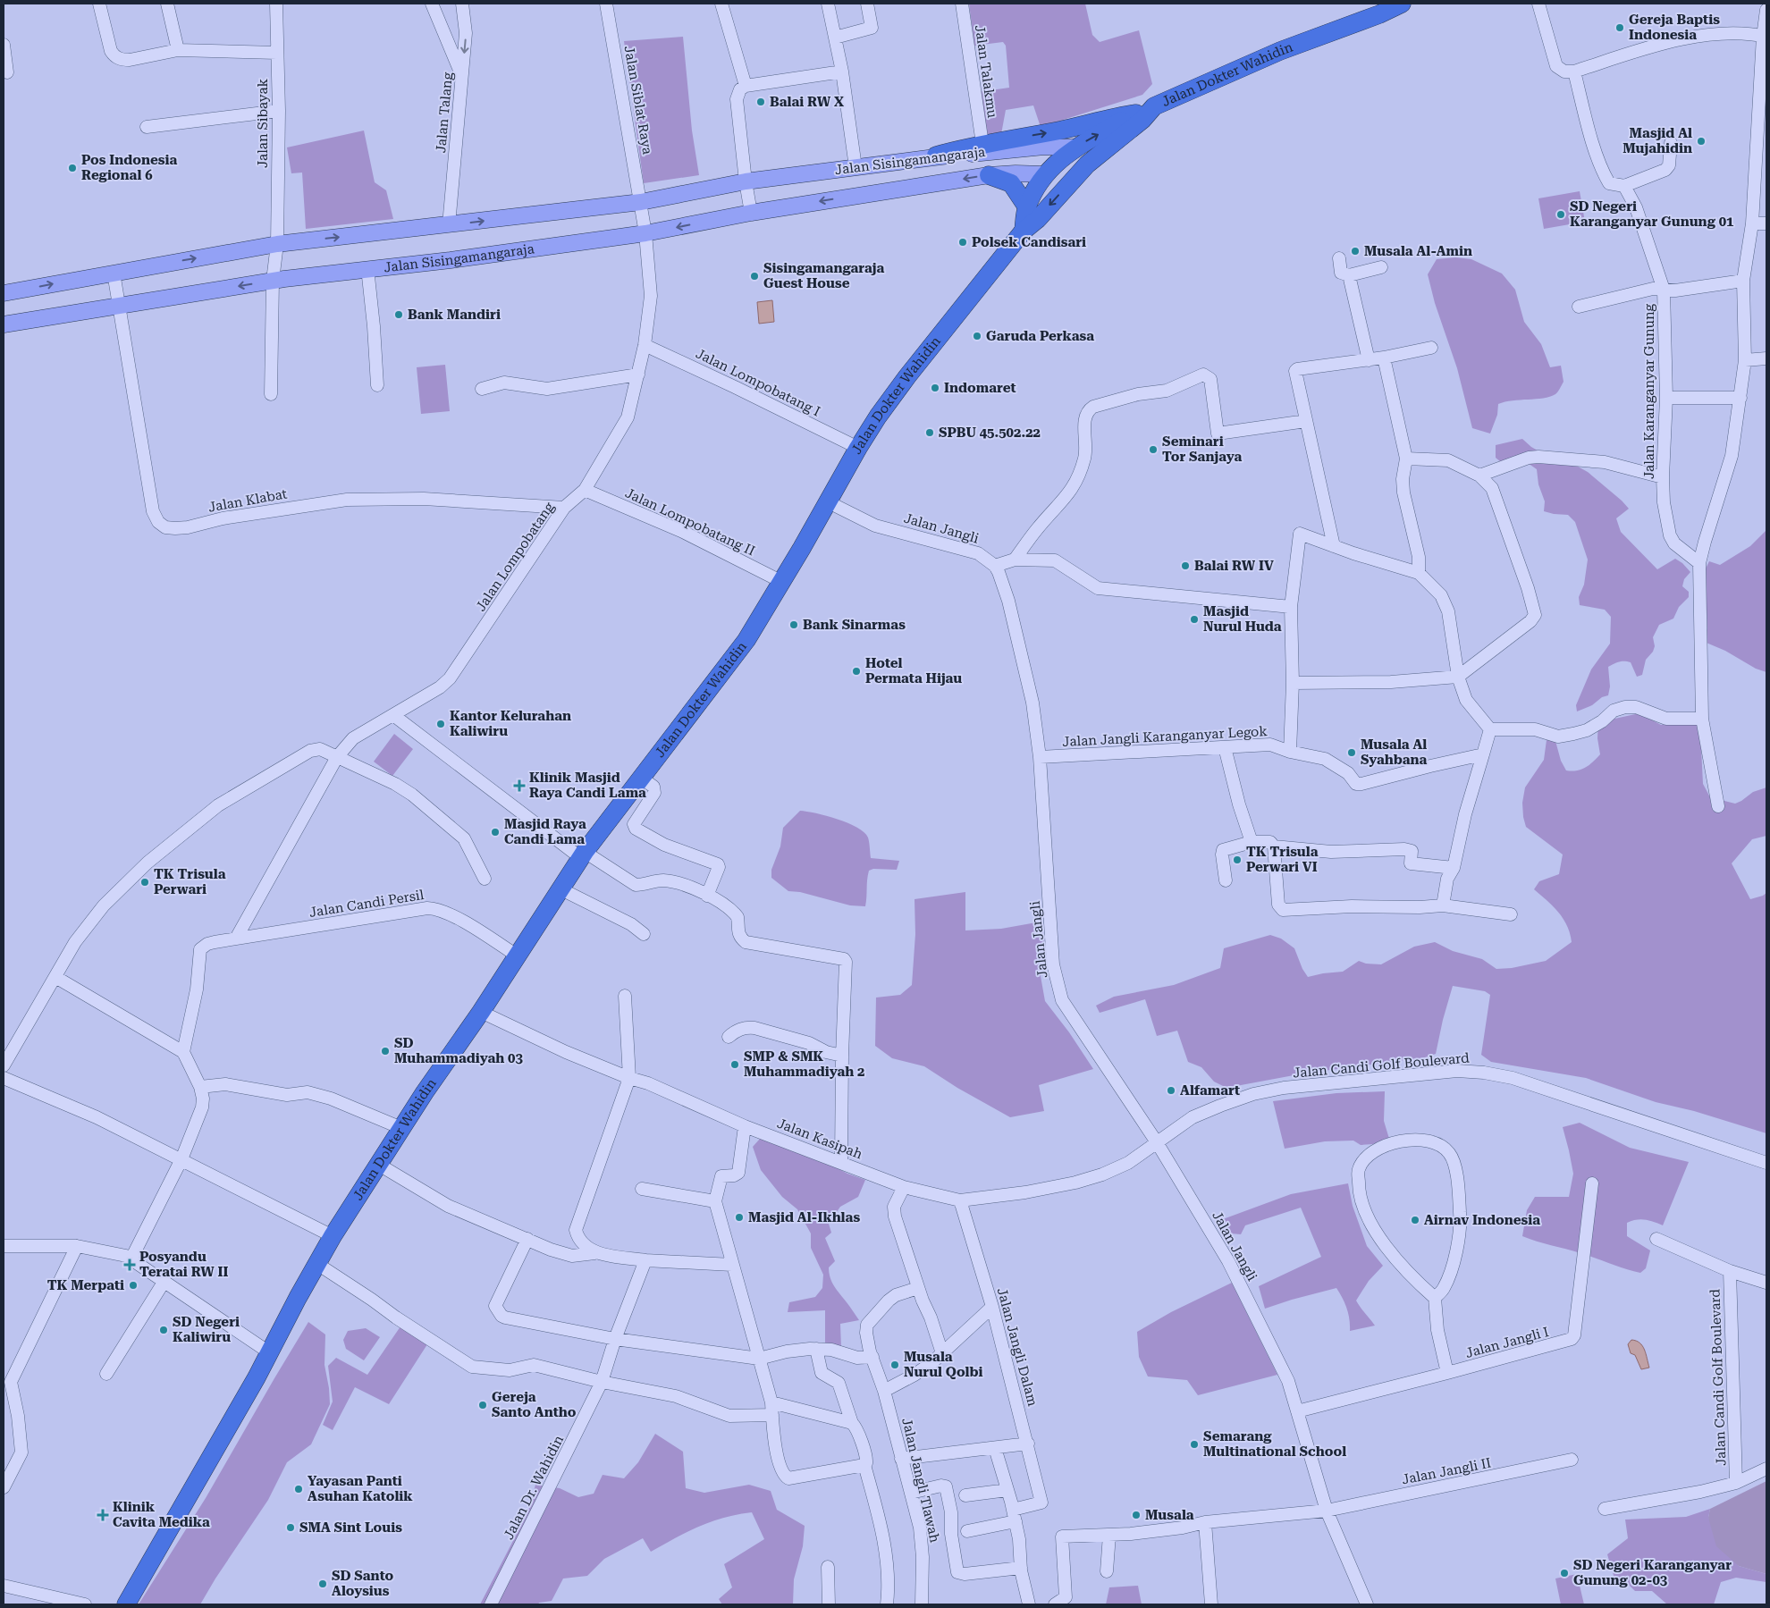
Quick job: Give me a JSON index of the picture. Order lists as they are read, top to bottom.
{
  "streets": {
    "highway": ["Jalan Dokter Wahidin"],
    "main road": ["Jalan Sisingamangaraja"],
    "street": [
      "Jalan Talakmu",
      "Jalan Siblat Raya",
      "Jalan Talang",
      "Jalan Sibayak",
      "Jalan Lompobatang I",
      "Jalan Karanganyar Gunung",
      "Jalan Klabat",
      "Jalan Lompobatang II",
      "Jalan Jangli",
      "Jalan Lompobatang",
      "Jalan Jangli Karanganyar Legok",
      "Jalan Candi Persil",
      "Jalan Candi Golf Boulevard",
      "Jalan Kasipah",
      "Jalan Jangli I",
      "Jalan Jangli Dalam",
      "Jalan Jangli II",
      "Jalan Jangli Tlawah",
      "Jalan Dr. Wahidin"
    ]
  },
  "crossings": [
    ["Jalan Dokter Wahidin", "Jalan Lompobatang I"],
    ["Jalan Dokter Wahidin", "Jalan Lompobatang II"],
    ["Jalan Dokter Wahidin", "Jalan Jangli"],
    ["Jalan Dokter Wahidin", "Jalan Candi Persil"],
    ["Jalan Dokter Wahidin", "Jalan Kasipah"],
    ["Jalan Siblat Raya", "Jalan Sisingamangaraja"],
    ["Jalan Talang", "Jalan Sisingamangaraja"],
    ["Jalan Sibayak", "Jalan Sisingamangaraja"],
    ["Jalan Sisingamangaraja", "Jalan Klabat"],
    ["Jalan Sisingamangaraja", "Jalan Lompobatang"],
    ["Jalan Lompobatang I", "Jalan Lompobatang"],
    ["Jalan Klabat", "Jalan Lompobatang"],
    ["Jalan Lompobatang II", "Jalan Lompobatang"],
    ["Jalan Jangli", "Jalan Jangli Karanganyar Legok"],
    ["Jalan Jangli", "Jalan Candi Golf Boulevard"],
    ["Jalan Jangli", "Jalan Kasipah"],
    ["Jalan Jangli", "Jalan Jangli I"],
    ["Jalan Jangli", "Jalan Jangli II"],
    ["Jalan Candi Golf Boulevard", "Jalan Kasipah"],
    ["Jalan Kasipah", "Jalan Jangli Dalam"]
  ],
  "places": {
    "other": [
      "Gereja Baptis Indonesia",
      "Balai RW X",
      "Masjid Al Mujahidin",
      "Pos Indonesia Regional 6",
      "SD Negeri Karanganyar Gunung 01",
      "Polsek Candisari",
      "Musala Al-Amin",
      "Sisingamangaraja Guest House",
      "Bank Mandiri",
      "Garuda Perkasa",
      "Indomaret",
      "SPBU 45.502.22",
      "Seminari Tor Sanjaya",
      "Balai RW IV",
      "Masjid Nurul Huda",
      "Bank Sinarmas",
      "Hotel Permata Hijau",
      "Kantor Kelurahan Kaliwiru",
      "Musala Al Syahbana",
      "Masjid Raya Candi Lama",
      "TK Trisula Perwari VI",
      "TK Trisula Perwari",
      "SD Muhammadiyah 03",
      "SMP & SMK Muhammadiyah 2",
      "Alfamart",
      "Masjid Al-Ikhlas",
      "Airnav Indonesia",
      "TK Merpati",
      "SD Negeri Kaliwiru",
      "Musala Nurul Qolbi",
      "Gereja Santo Antho",
      "Semarang Multinational School",
      "Yayasan Panti Asuhan Katolik",
      "Musala",
      "SMA Sint Louis",
      "SD Negeri Karanganyar Gunung 02-03",
      "SD Santo Aloysius"
    ],
    "health": ["Klinik Masjid Raya Candi Lama", "Posyandu Teratai RW II", "Klinik Cavita Medika"]
  }
}
